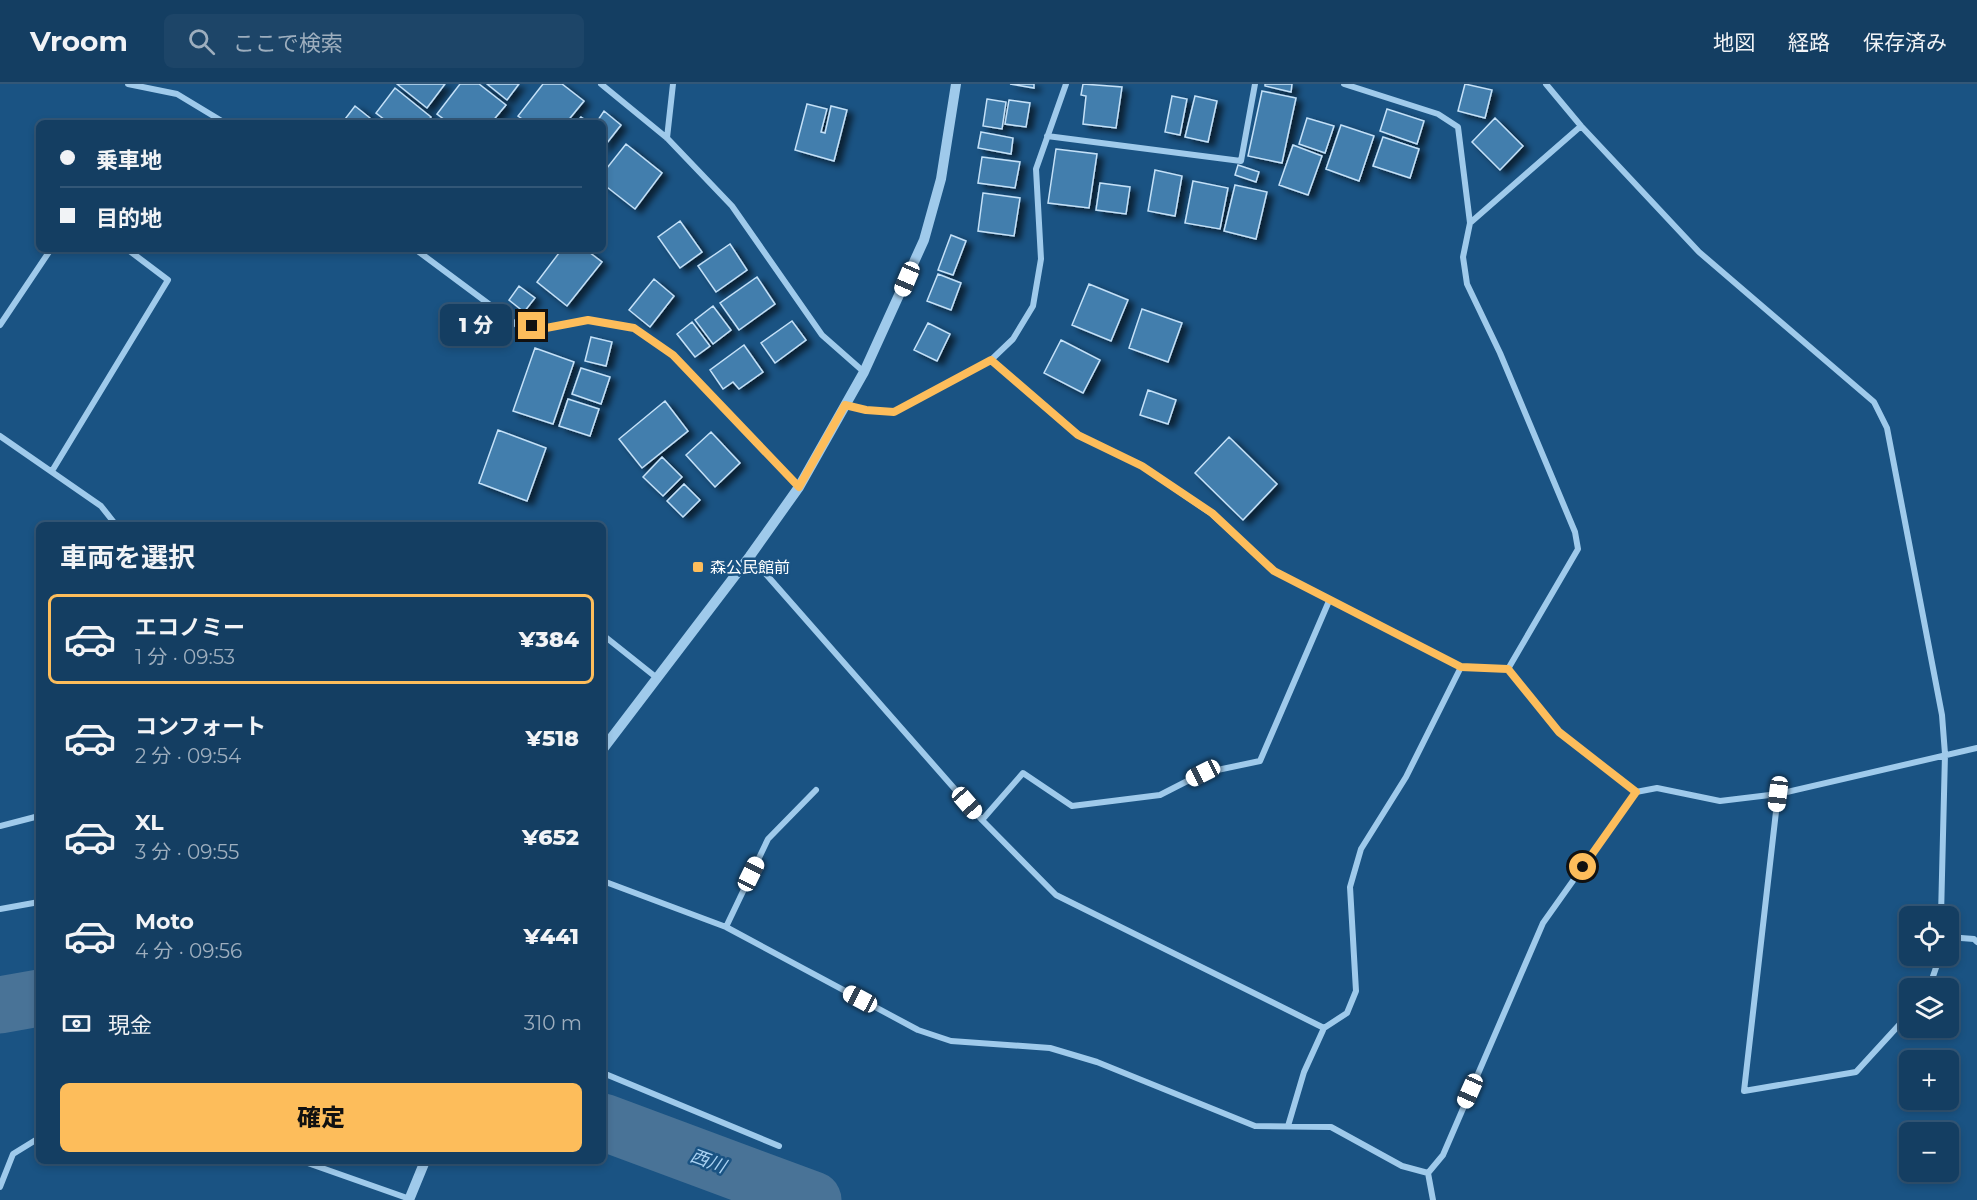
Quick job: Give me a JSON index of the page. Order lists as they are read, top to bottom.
{
  "water": ["西川"],
  "places": {
    "transit": ["森公民館前"]
  },
  "page": {
    "header": "Vroom",
    "search": "ここで検索",
    "nav": ["地図", "経路", "保存済み"],
    "banner": ["乗車地", "目的地"],
    "bubble": "1 分",
    "heading": "車両を選択",
    "list": [
      {
        "name": "エコノミー",
        "note": "1 分 · 09:53",
        "value": "¥384"
      },
      {
        "name": "コンフォート",
        "note": "2 分 · 09:54",
        "value": "¥518"
      },
      {
        "name": "XL",
        "note": "3 分 · 09:55",
        "value": "¥652"
      },
      {
        "name": "Moto",
        "note": "4 分 · 09:56",
        "value": "¥441"
      }
    ],
    "map_buttons": ["+", "−"],
    "pay": ["現金", "310 m"],
    "buttons": "確定"
  }
}
